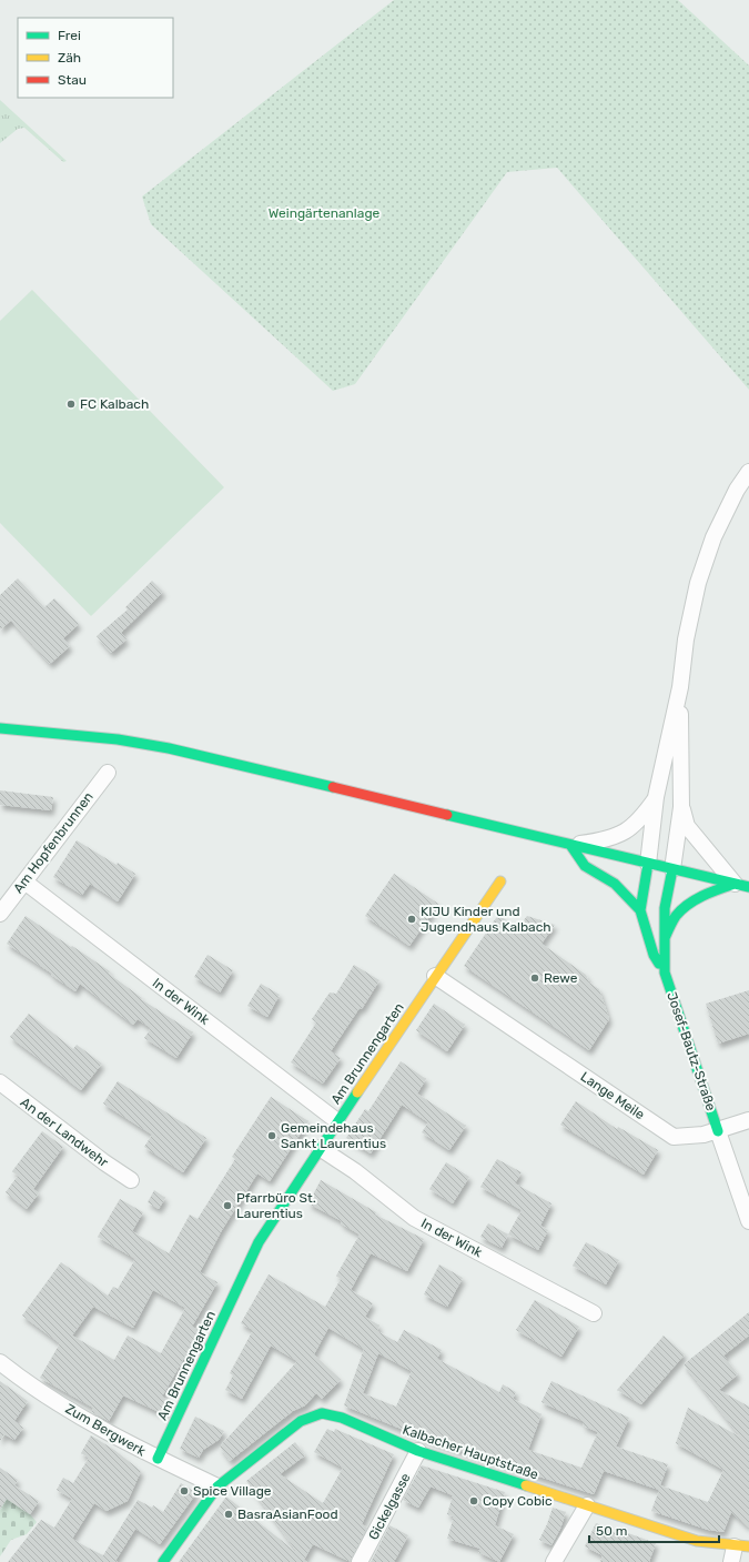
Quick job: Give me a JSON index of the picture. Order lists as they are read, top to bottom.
{
  "streets": {
    "street": [
      "Am Hopfenbrunnen",
      "In der Wink",
      "Josef-Bautz-Straße",
      "Am Brunnengarten",
      "Lange Meile",
      "An der Landwehr",
      "Zum Bergwerk",
      "Kalbacher Hauptstraße",
      "Gickelgasse"
    ]
  },
  "crossings": [
    ["Am Hopfenbrunnen", "In der Wink"],
    ["In der Wink", "Am Brunnengarten"],
    ["Josef-Bautz-Straße", "Lange Meile"],
    ["Am Brunnengarten", "Lange Meile"],
    ["Am Brunnengarten", "Zum Bergwerk"],
    ["Zum Bergwerk", "Kalbacher Hauptstraße"],
    ["Kalbacher Hauptstraße", "Gickelgasse"]
  ],
  "parks": ["Weingärtenanlage"],
  "places": [
    "FC Kalbach",
    "KIJU Kinder und Jugendhaus Kalbach",
    "Rewe",
    "Gemeindehaus Sankt Laurentius",
    "Pfarrbüro St. Laurentius",
    "Spice Village",
    "Copy Cobic",
    "BasraAsianFood"
  ],
  "legend": ["Frei", "Zäh", "Stau"],
  "scale_bar": "50 m"
}
